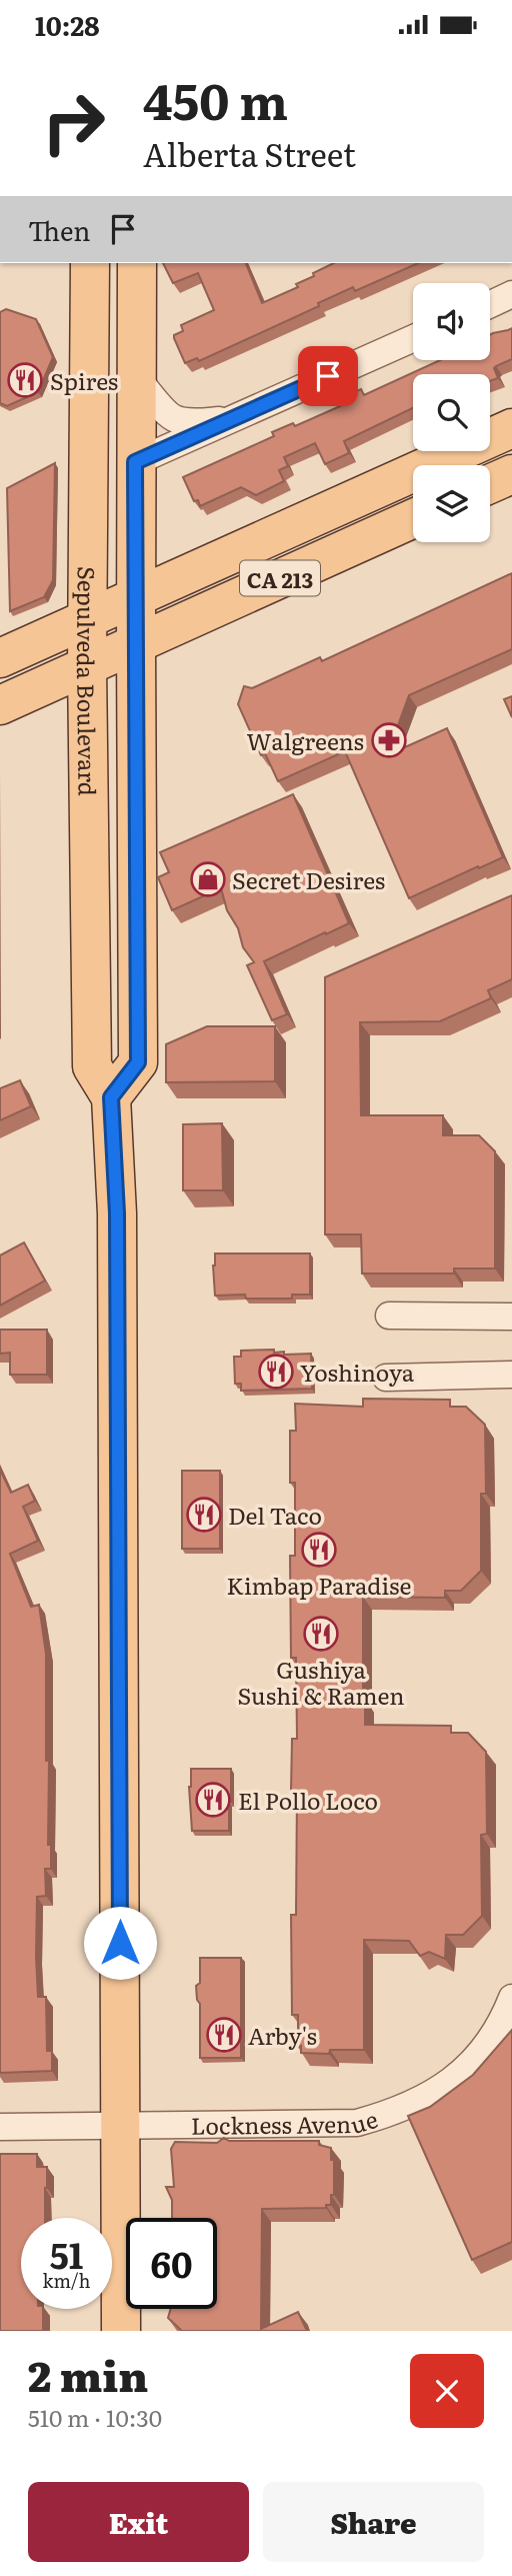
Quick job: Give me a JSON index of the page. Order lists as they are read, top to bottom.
{
  "streets": {
    "main road": ["CA 213", "Sepulveda Boulevard"],
    "street": ["Lockness Avenue"]
  },
  "crossings": [
    ["CA 213", "Sepulveda Boulevard"],
    ["Sepulveda Boulevard", "Lockness Avenue"]
  ],
  "places": {
    "restaurant": [
      "Spires",
      "Yoshinoya",
      "Del Taco",
      "Kimbap Paradise",
      "Gushiya Sushi & Ramen",
      "El Pollo Loco",
      "Arby's"
    ],
    "pharmacy": ["Walgreens"],
    "shop": ["Secret Desires"]
  },
  "page": {
    "status": "10:28",
    "turn": ["450 m", "Alberta Street"],
    "then": "Then",
    "speed": "51 km/h",
    "limit": "60",
    "heading": ["2 min", "510 m · 10:30"],
    "buttons": ["Exit", "Share"]
  }
}
